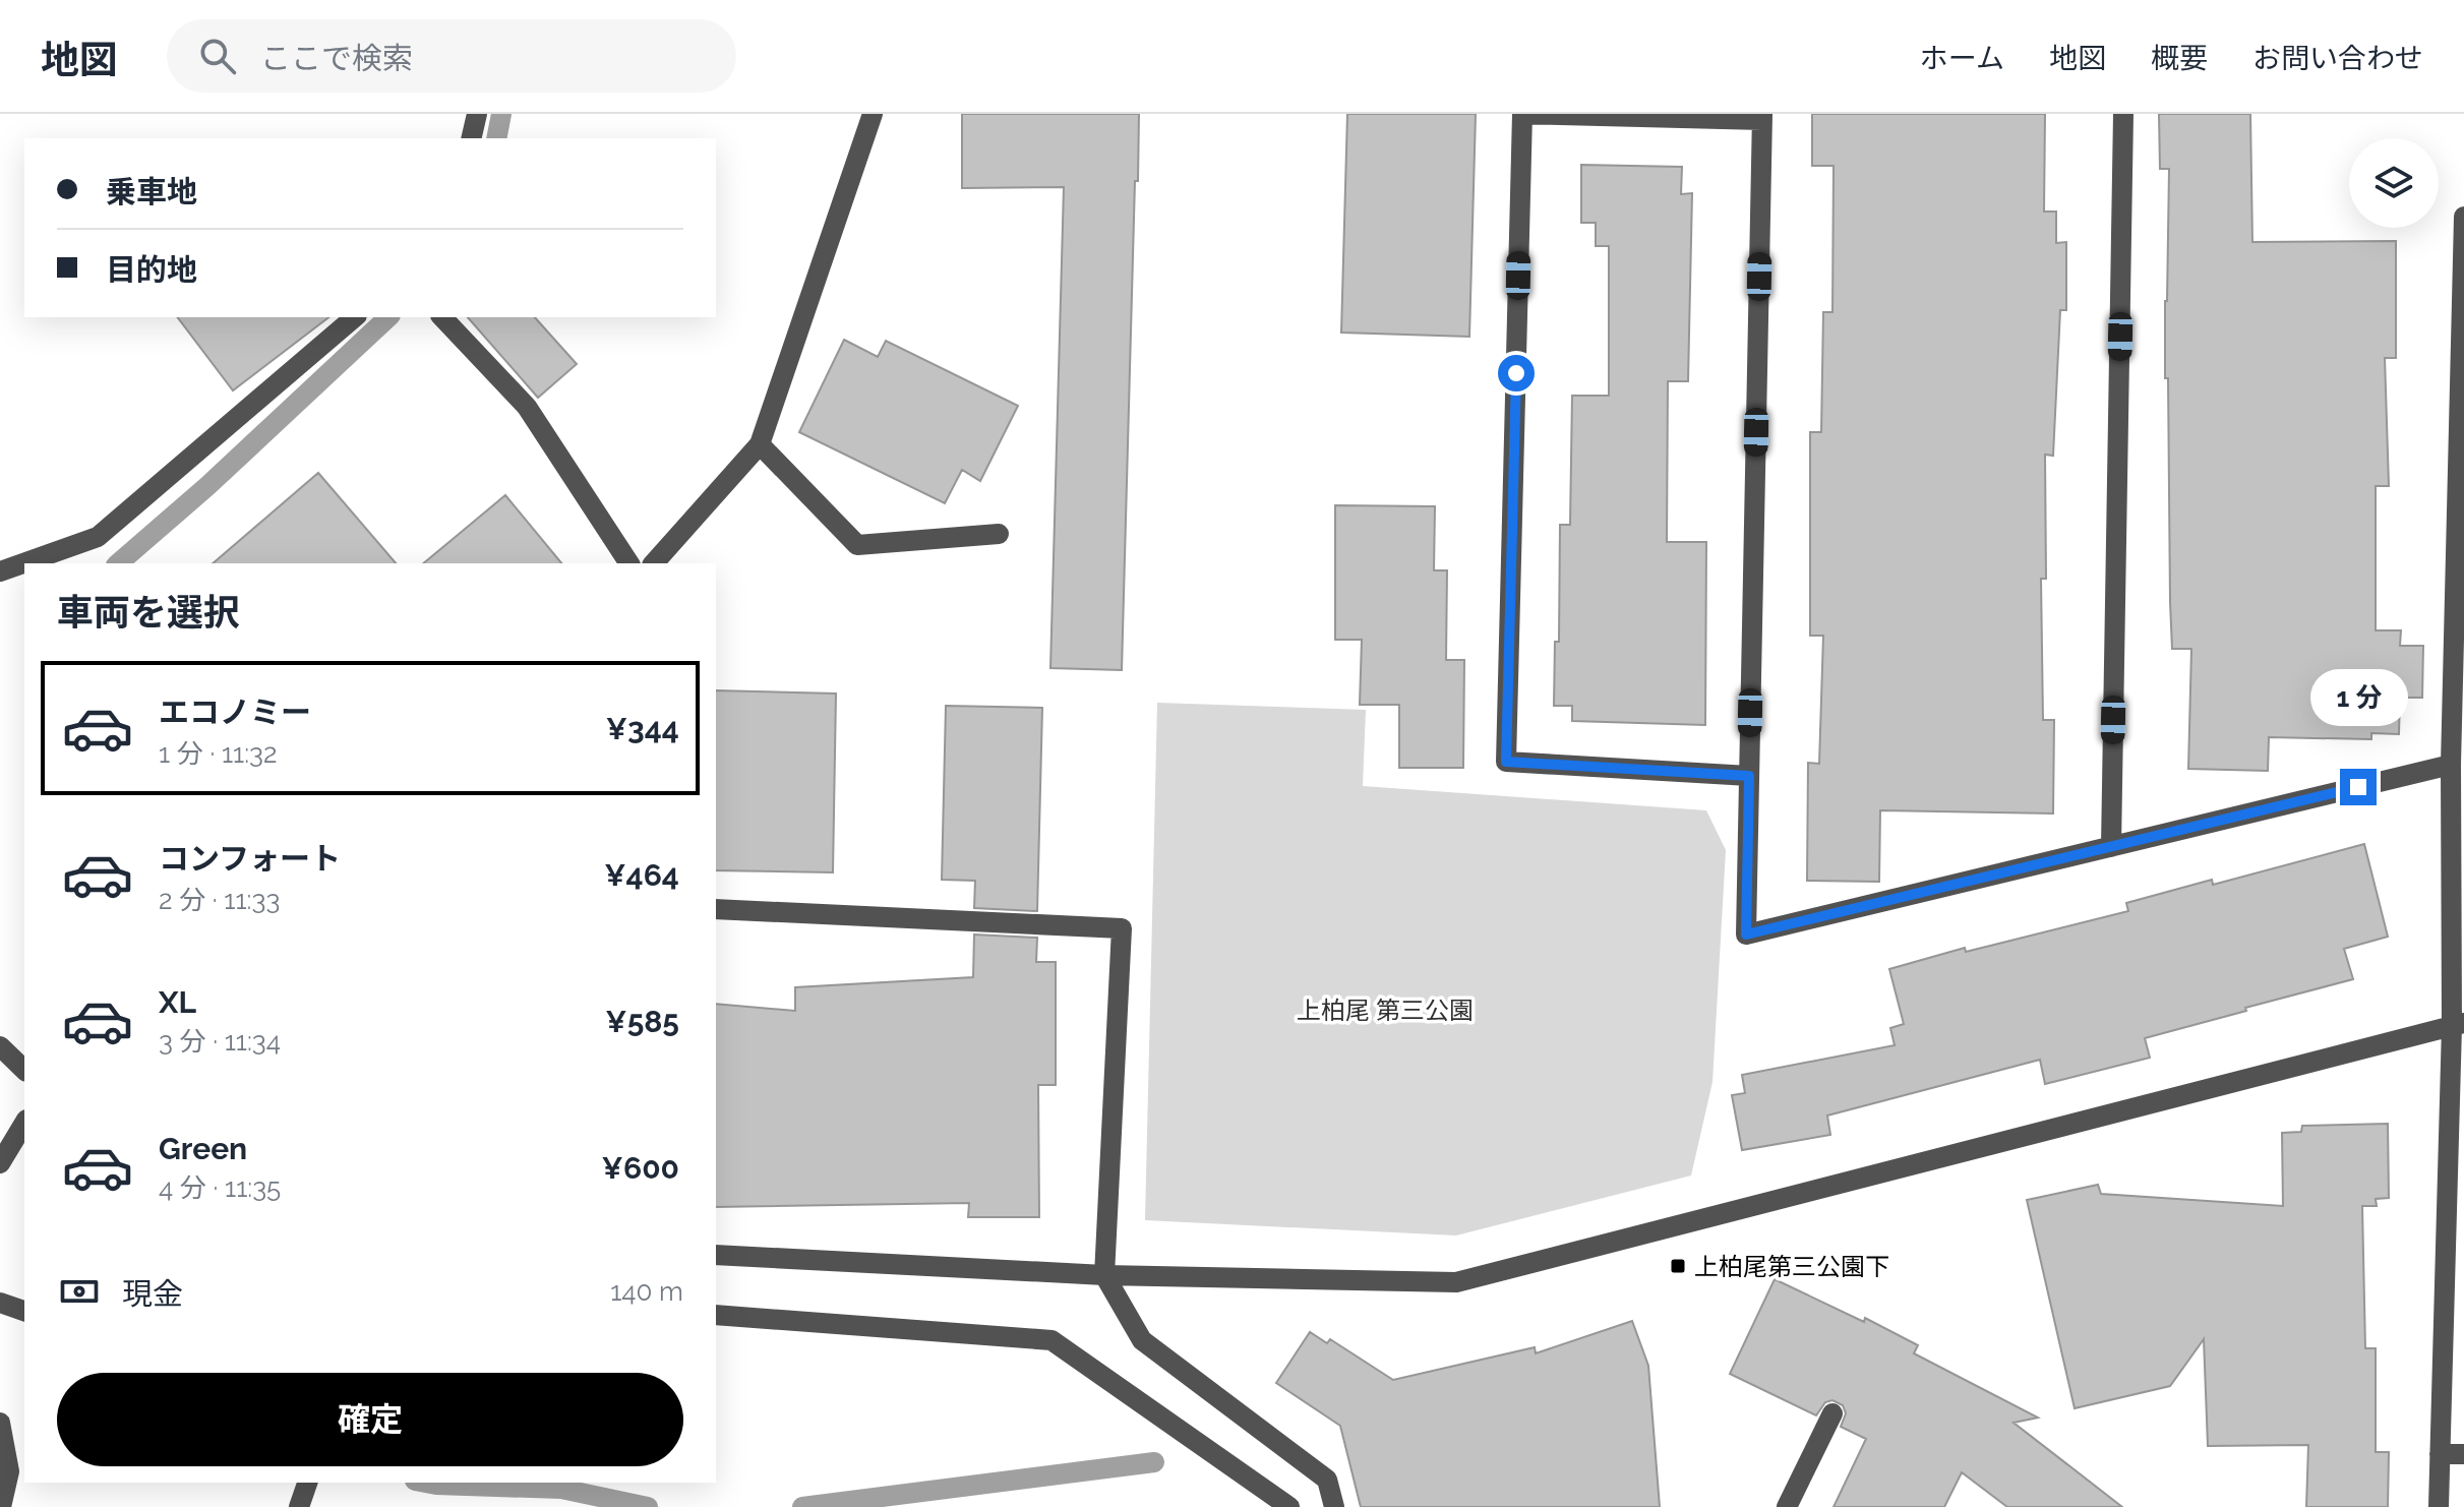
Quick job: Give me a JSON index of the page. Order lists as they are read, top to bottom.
{
  "parks": ["上柏尾 第三公園"],
  "places": {
    "transit": ["上柏尾第三公園下"]
  },
  "page": {
    "header": "地図",
    "search": "ここで検索",
    "nav": [
      "ホーム",
      "地図",
      "概要",
      "お問い合わせ"
    ],
    "banner": ["乗車地", "目的地"],
    "heading": "車両を選択",
    "list": [
      {
        "name": "エコノミー",
        "note": "1 分 · 11:32",
        "value": "¥344"
      },
      {
        "name": "コンフォート",
        "note": "2 分 · 11:33",
        "value": "¥464"
      },
      {
        "name": "XL",
        "note": "3 分 · 11:34",
        "value": "¥585"
      },
      {
        "name": "Green",
        "note": "4 分 · 11:35",
        "value": "¥600"
      }
    ],
    "bubble": "1 分",
    "pay": ["現金", "140 m"],
    "buttons": "確定"
  }
}
